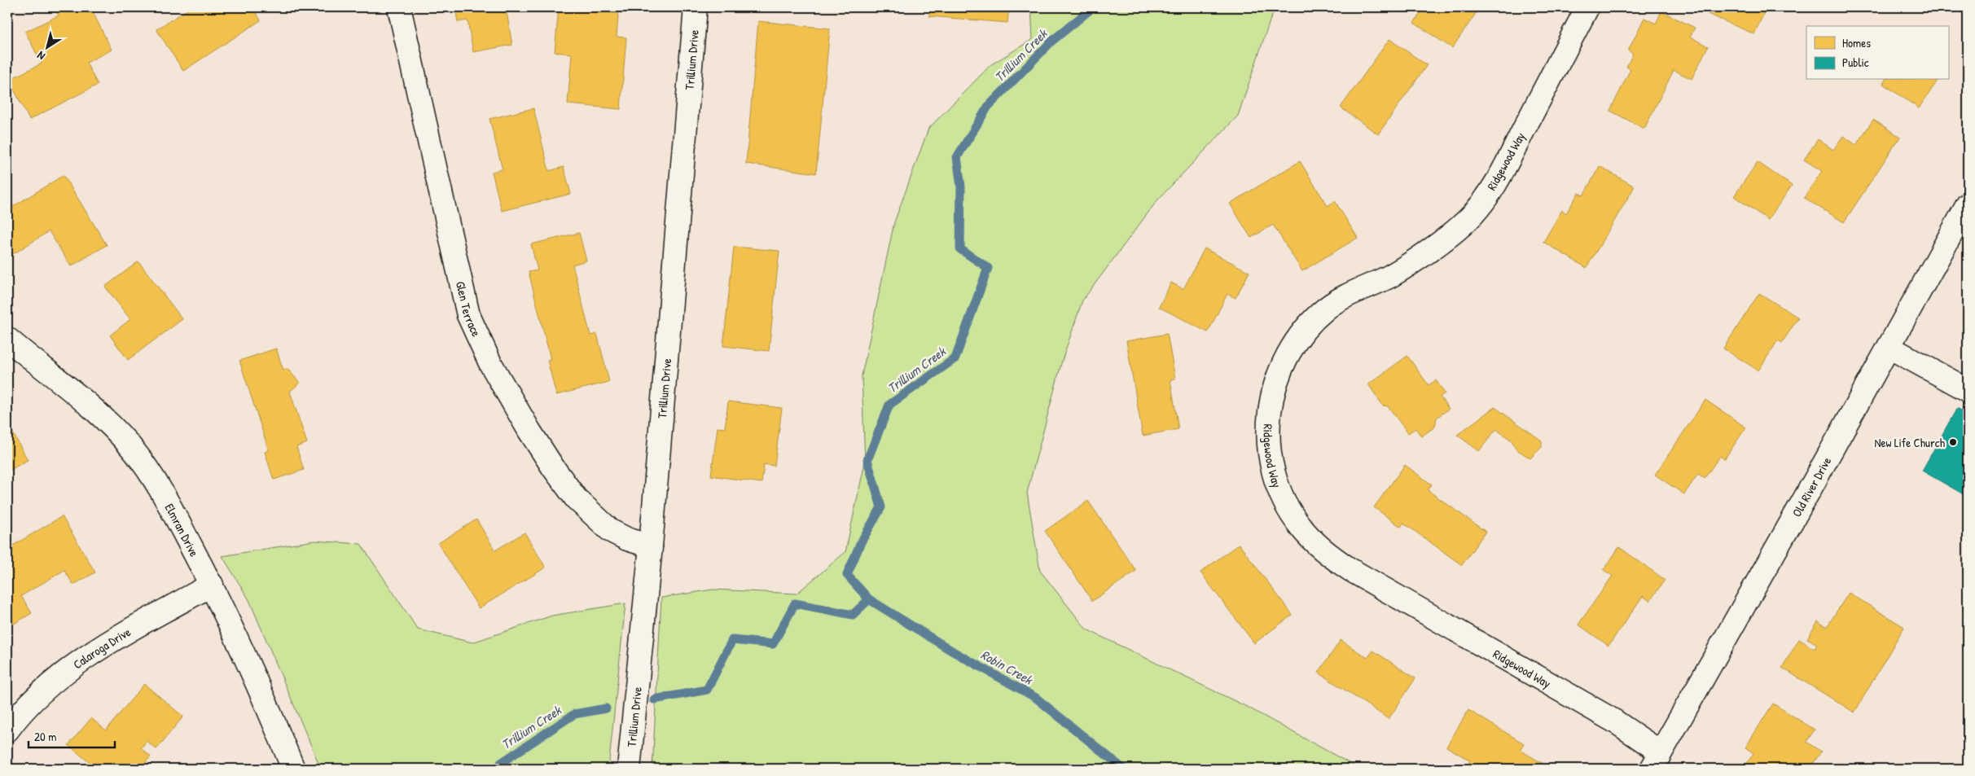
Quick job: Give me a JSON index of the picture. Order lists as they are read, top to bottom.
{
  "streets": {
    "street": [
      "Trillium Drive",
      "Ridgewood Way",
      "Glen Terrace",
      "Old River Drive",
      "Elmran Drive",
      "Calaroga Drive"
    ]
  },
  "crossings": [
    ["Trillium Drive", "Glen Terrace"],
    ["Ridgewood Way", "Old River Drive"],
    ["Elmran Drive", "Calaroga Drive"]
  ],
  "water": ["Trillium Creek", "Robin Creek"],
  "places": ["New Life Church"],
  "legend": ["Homes", "Public"],
  "scale_bar": "20 m",
  "north": "bottom left"
}
